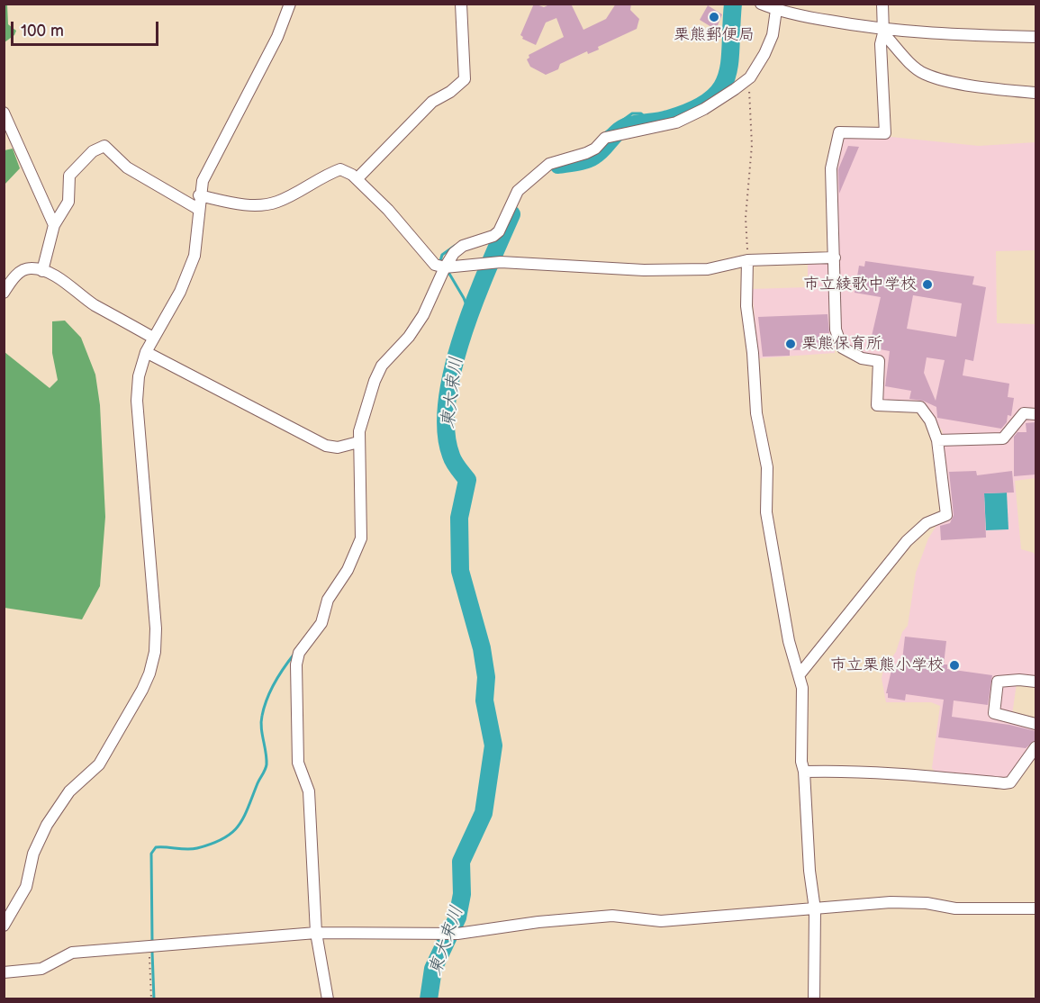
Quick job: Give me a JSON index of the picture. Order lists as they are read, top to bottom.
{
  "water": ["東大束川"],
  "places": [
    "栗熊郵便局",
    "市立綾歌中学校",
    "栗熊保育所",
    "市立栗熊小学校"
  ],
  "scale_bar": "100 m"
}
